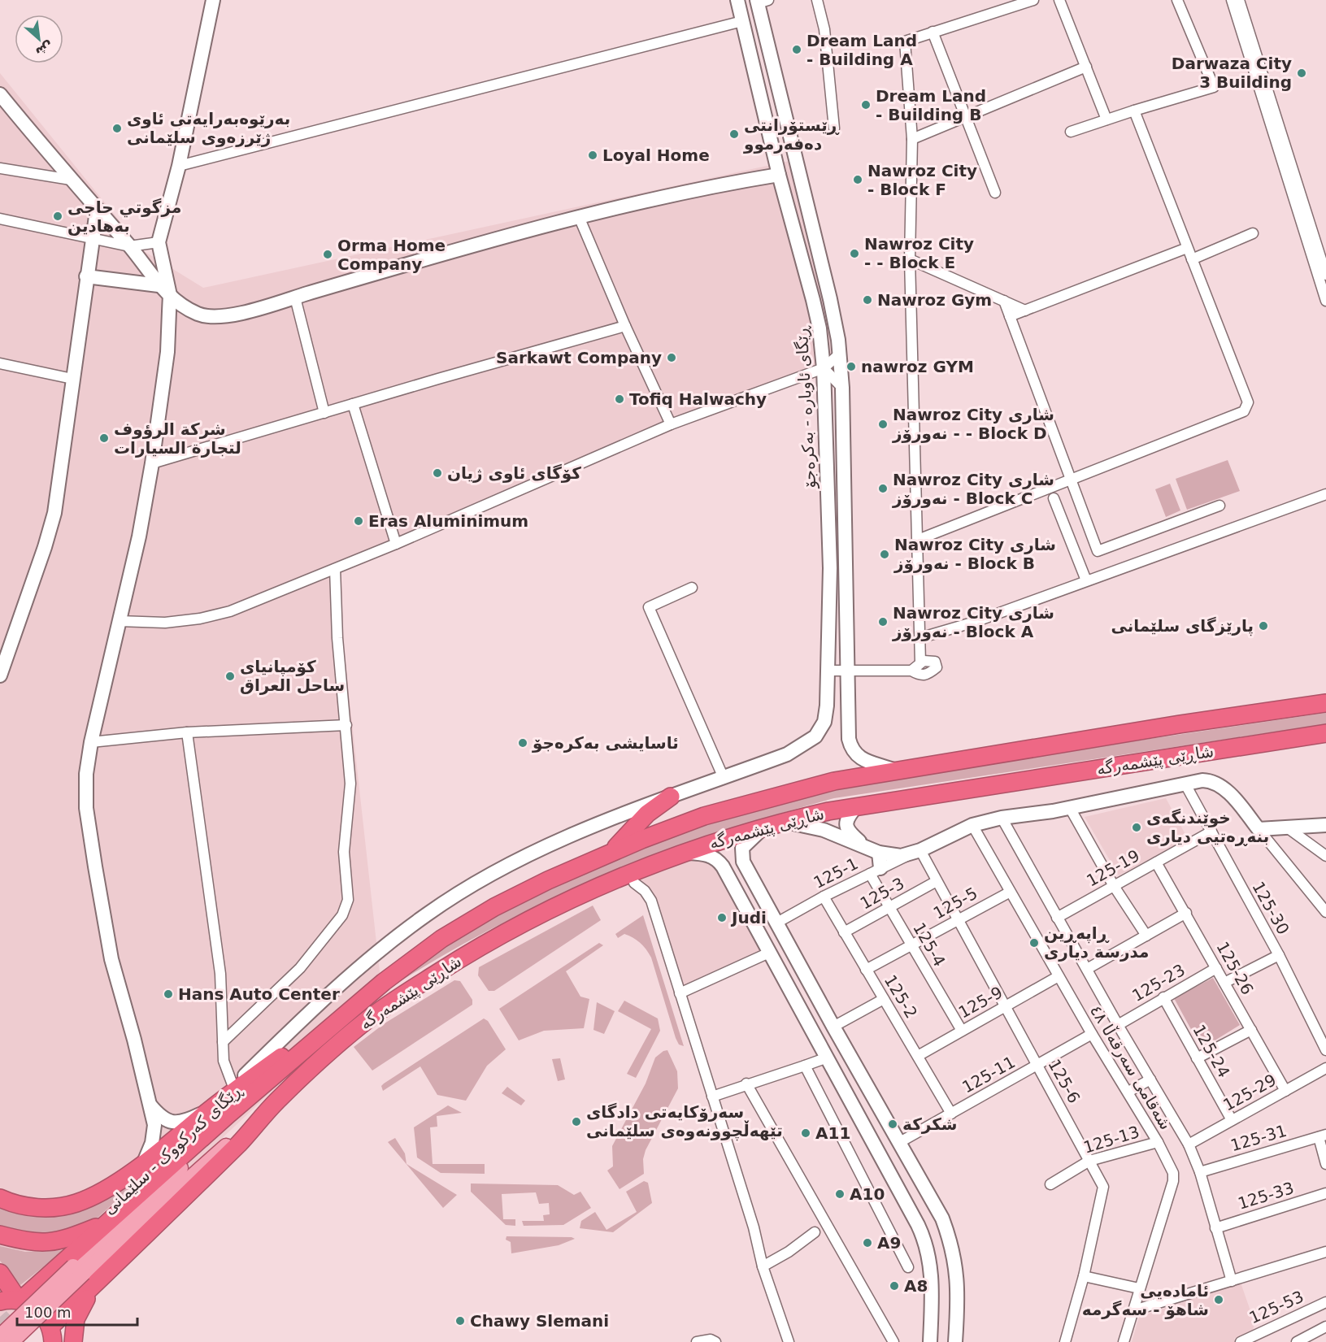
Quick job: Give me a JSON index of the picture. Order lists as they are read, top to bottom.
{
  "streets": {
    "highway": ["شاڕێی پێشمەرگە"],
    "main road": ["ڕێگای کەرکووک - سلێمانی"],
    "street": [
      "ڕێگای ئاوبارە - بەکرەجۆ",
      "125-19",
      "125-1",
      "125-3",
      "125-5",
      "125-30",
      "125-4",
      "125-26",
      "125-23",
      "125-2",
      "125-9",
      "125-24",
      "شەقامی سەرقەڵا ٤٨",
      "125-11",
      "125-6",
      "125-29",
      "125-31",
      "125-13",
      "125-33",
      "125-53"
    ]
  },
  "crossings": [
    ["شاڕێی پێشمەرگە", "ڕێگای کەرکووک - سلێمانی"],
    ["125-19", "125-30"],
    ["125-19", "125-26"],
    ["125-1", "125-4"],
    ["125-1", "125-2"],
    ["125-1", "125-6"],
    ["125-3", "125-4"],
    ["125-3", "125-2"],
    ["125-3", "125-6"],
    ["125-5", "125-4"],
    ["125-5", "125-2"],
    ["125-5", "شەقامی سەرقەڵا ٤٨"],
    ["125-5", "125-6"],
    ["125-4", "125-9"],
    ["125-26", "125-23"],
    ["125-26", "125-29"],
    ["125-23", "125-24"],
    ["125-2", "125-9"],
    ["125-2", "125-11"],
    ["125-9", "شەقامی سەرقەڵا ٤٨"],
    ["125-9", "125-6"],
    ["125-24", "125-29"],
    ["شەقامی سەرقەڵا ٤٨", "125-11"],
    ["شەقامی سەرقەڵا ٤٨", "125-13"],
    ["125-11", "125-6"],
    ["125-6", "125-13"]
  ],
  "places": [
    "Dream Land - Building A",
    "Darwaza City 3 Building",
    "Dream Land - Building B",
    "بەرێوەبەرایەتی ئاوی ژێرزەوی سلێمانی",
    "ڕێستۆرانتی دەفەرموو",
    "Loyal Home",
    "Nawroz City - Block F",
    "مزگوتي حاجی بەهادین",
    "Nawroz City - - Block E",
    "Orma Home Company",
    "Nawroz Gym",
    "Sarkawt Company",
    "nawroz GYM",
    "Tofiq Halwachy",
    "Nawroz City شاری نەورۆز - - Block D",
    "شركة الرؤوف لتجارة السيارات",
    "کۆگای ئاوی ژیان",
    "Nawroz City شاری نەورۆز - Block C",
    "Eras Aluminimum",
    "Nawroz City شاری نەورۆز - Block B",
    "Nawroz City شاری نەورۆز - Block A",
    "پارێزگای سلێمانی",
    "کۆمپانیای ساحل العراق",
    "ئاسایشی بەکرەجۆ",
    "خوێندنگەی بنەڕەتیی دیاری",
    "Judi",
    "ڕاپەڕین مدرسة ديارى",
    "Hans Auto Center",
    "سەرۆکایەتی دادگای تێهەڵچوونەوەی سلێمانی",
    "شكركة",
    "A11",
    "A10",
    "A9",
    "A8",
    "ئامادەیی شاهۆ - سەگرمە",
    "Chawy Slemani"
  ],
  "scale_bar": "100 m",
  "north": "bottom right"
}
